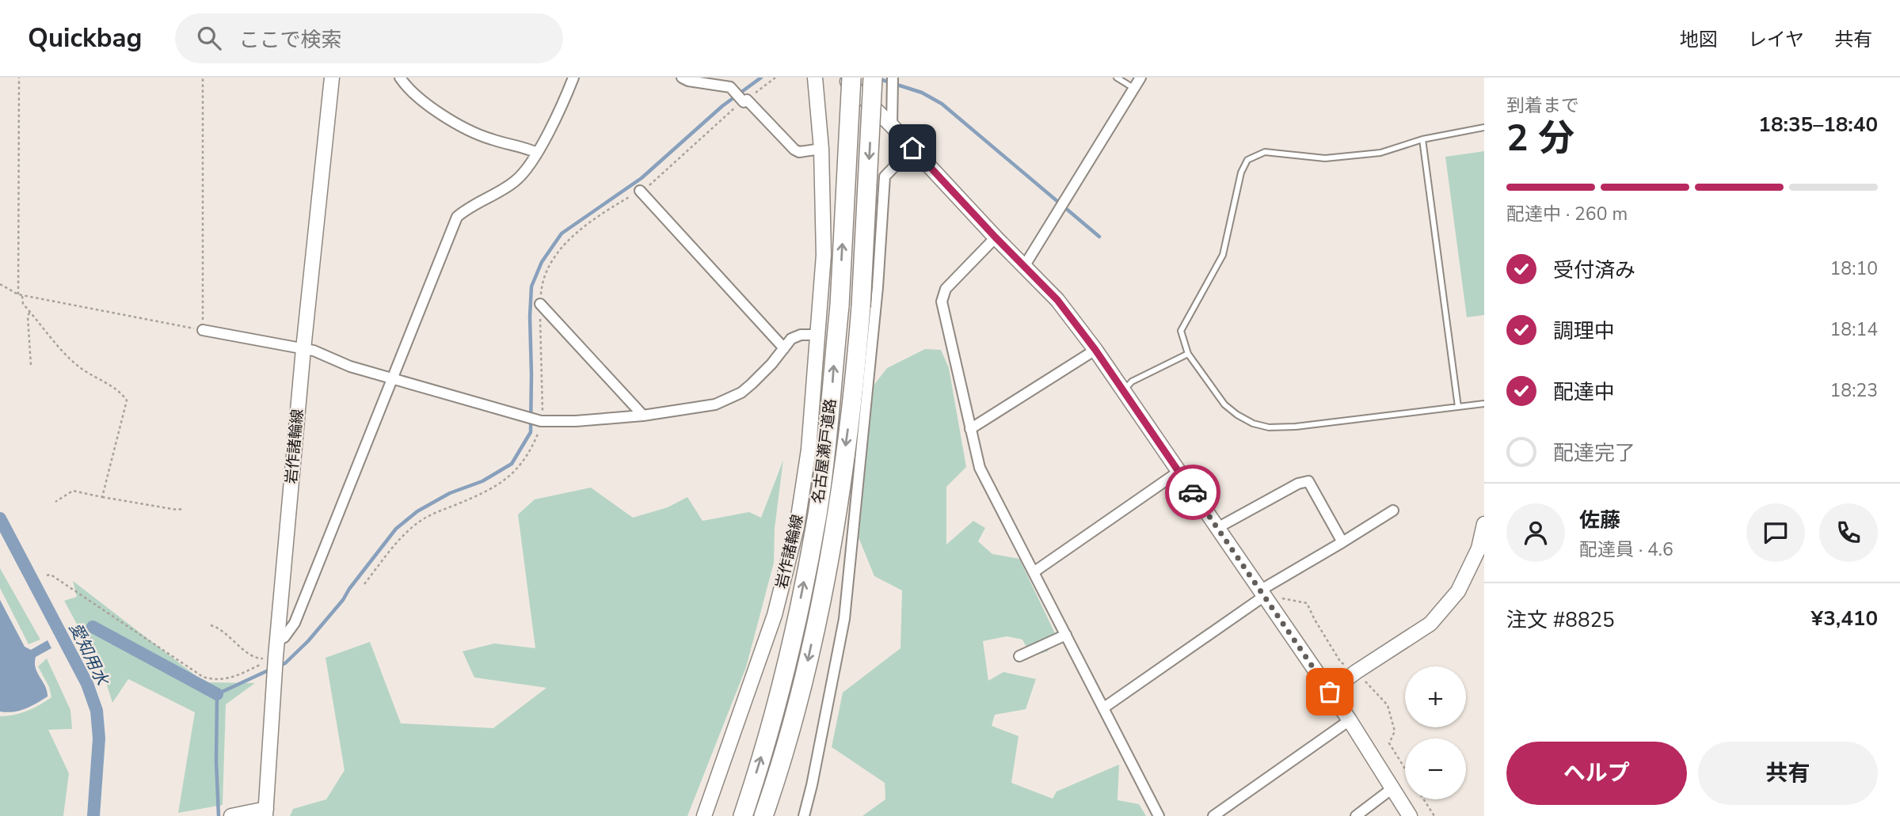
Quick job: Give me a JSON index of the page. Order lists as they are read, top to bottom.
{
  "streets": {
    "highway": ["名古屋瀬戸道路"],
    "main road": ["岩作諸輪線"]
  },
  "water": ["愛知用水"],
  "page": {
    "header": "Quickbag",
    "search": "ここで検索",
    "nav": ["地図", "レイヤ", "共有"],
    "heading": ["2 分", "到着まで", "18:35–18:40"],
    "panel": [
      "佐藤",
      "配達員 · 4.6",
      "注文 #8825",
      "¥3,410"
    ],
    "bar": "配達中 · 260 m",
    "list": [
      ["受付済み", "18:10"],
      ["調理中", "18:14"],
      ["配達中", "18:23"],
      "配達完了"
    ],
    "map_buttons": ["+", "−"],
    "buttons": ["ヘルプ", "共有"]
  }
}
